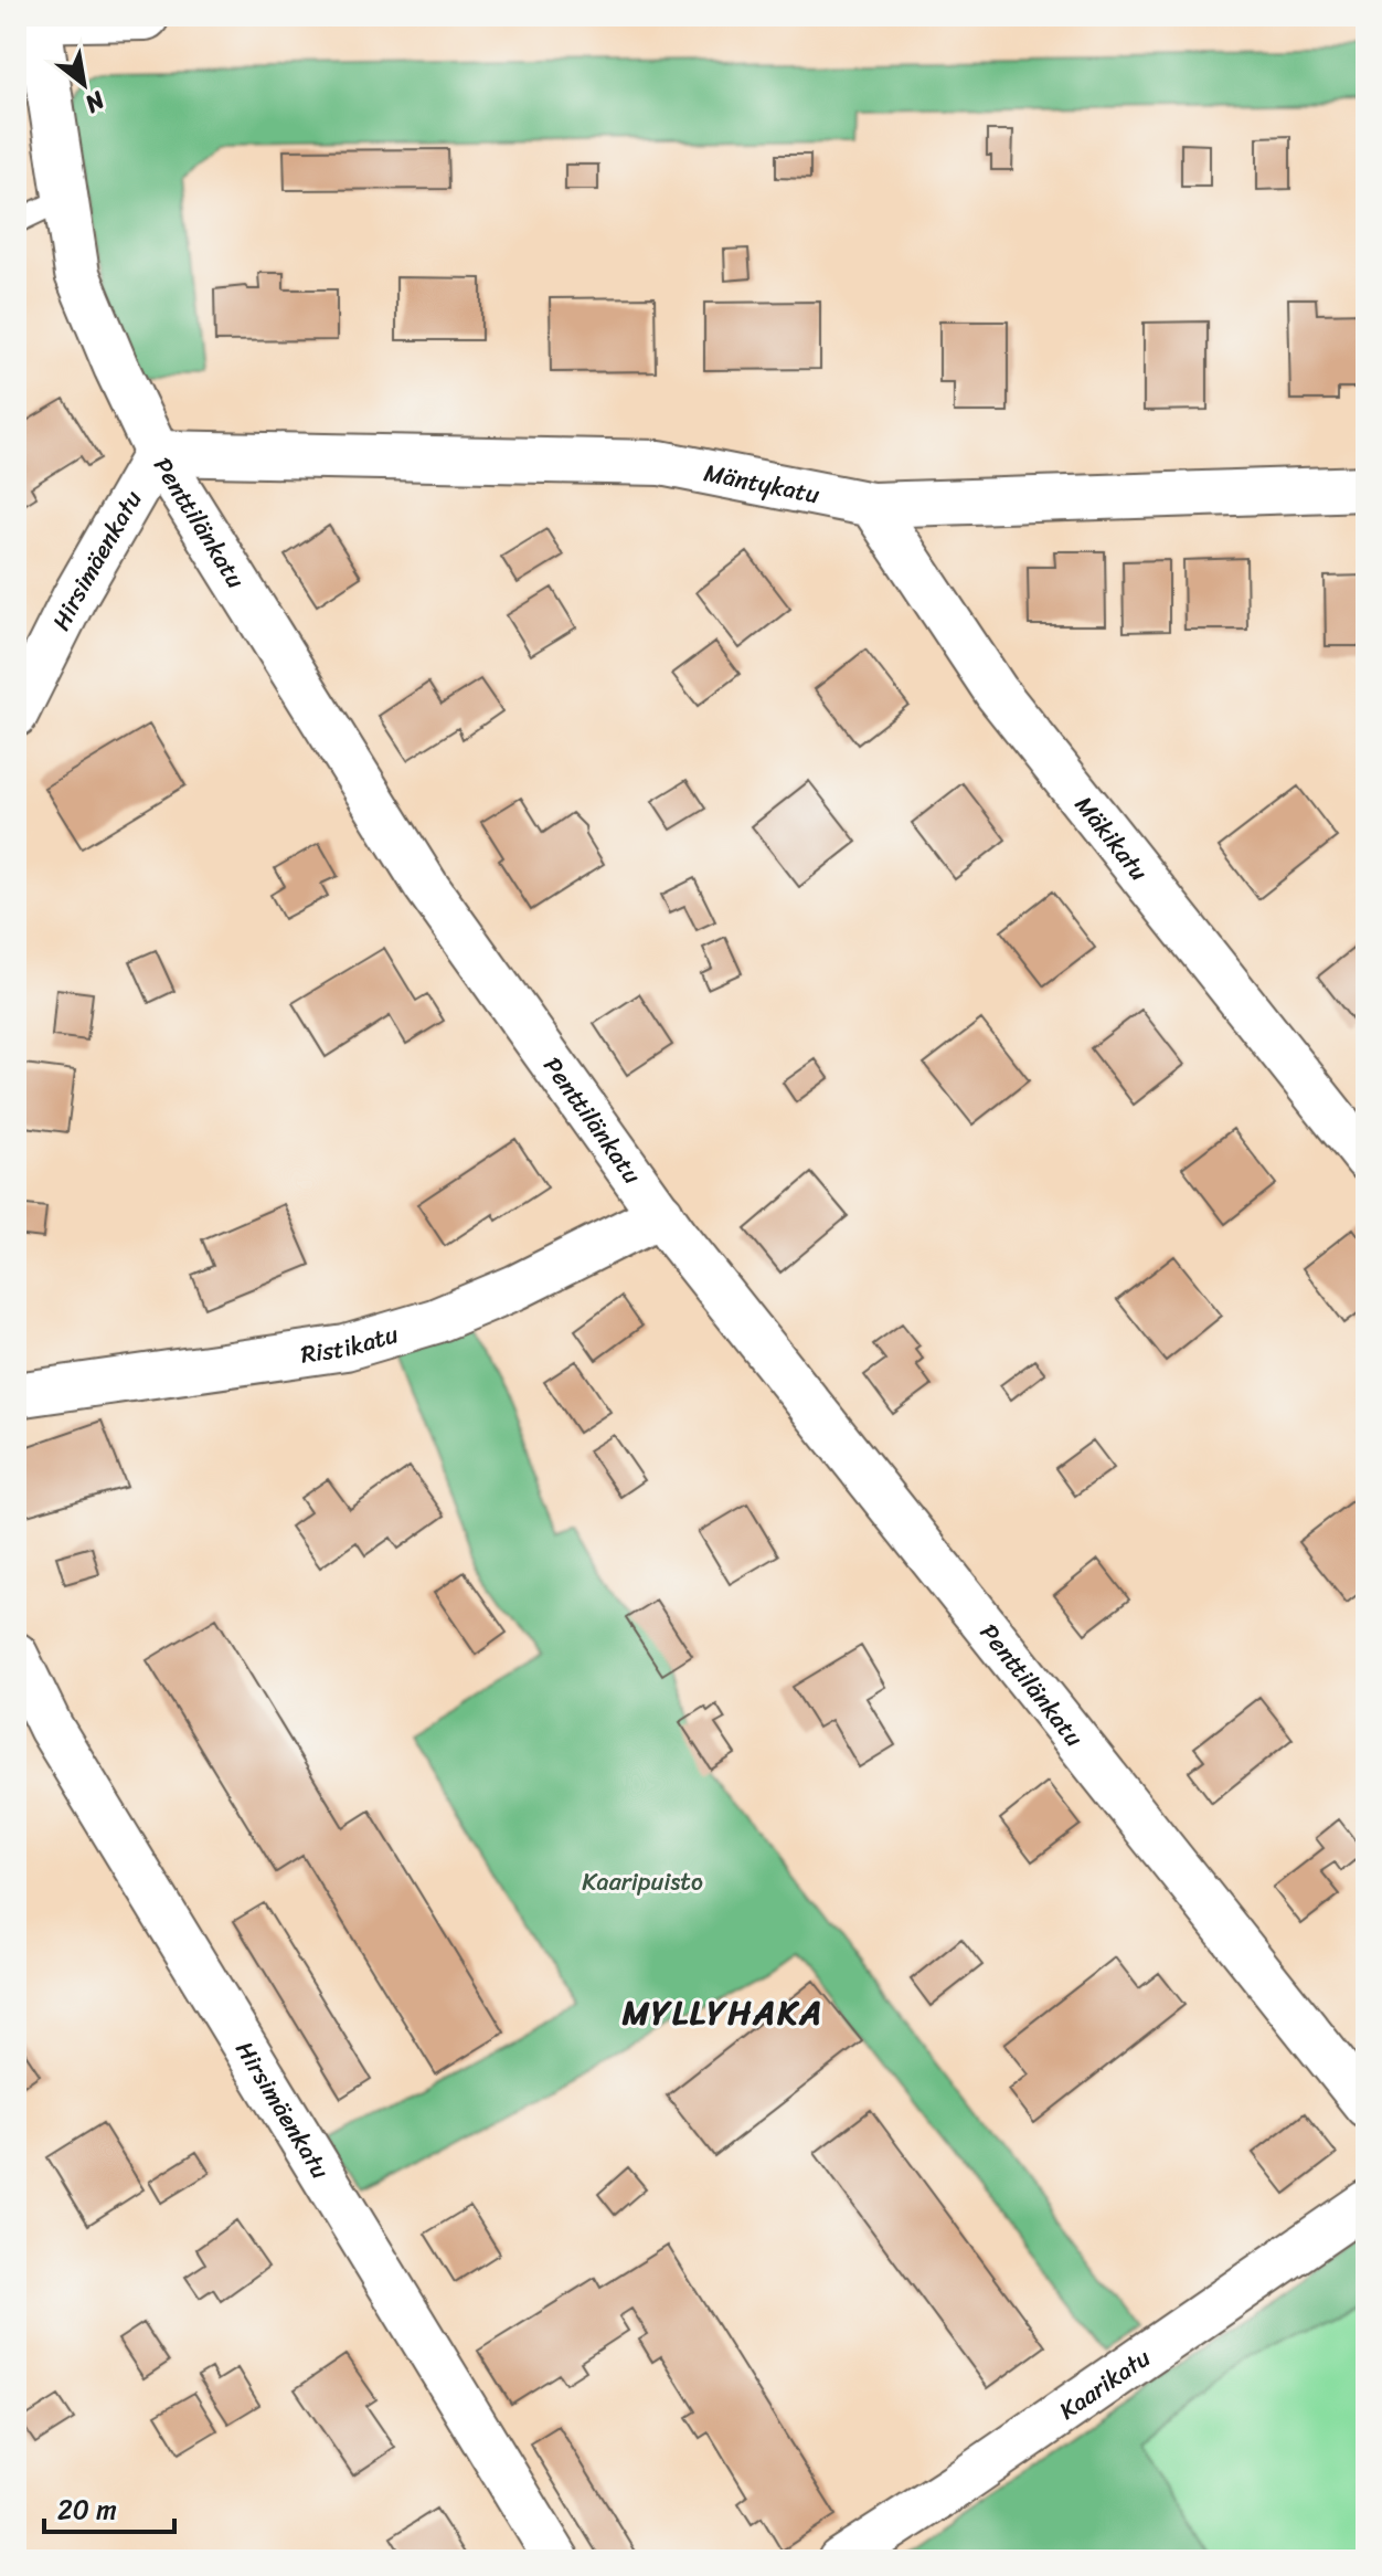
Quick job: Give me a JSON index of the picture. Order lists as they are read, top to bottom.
{
  "streets": {
    "street": [
      "Mäntykatu",
      "Penttilänkatu",
      "Hirsimäenkatu",
      "Mäkikatu",
      "Ristikatu",
      "Kaarikatu"
    ]
  },
  "crossings": [
    ["Mäntykatu", "Penttilänkatu"],
    ["Mäntykatu", "Hirsimäenkatu"],
    ["Mäntykatu", "Mäkikatu"],
    ["Penttilänkatu", "Hirsimäenkatu"],
    ["Penttilänkatu", "Ristikatu"]
  ],
  "districts": ["MYLLYHAKA"],
  "parks": ["Kaaripuisto"],
  "scale_bar": "20 m",
  "north": "bottom right"
}
